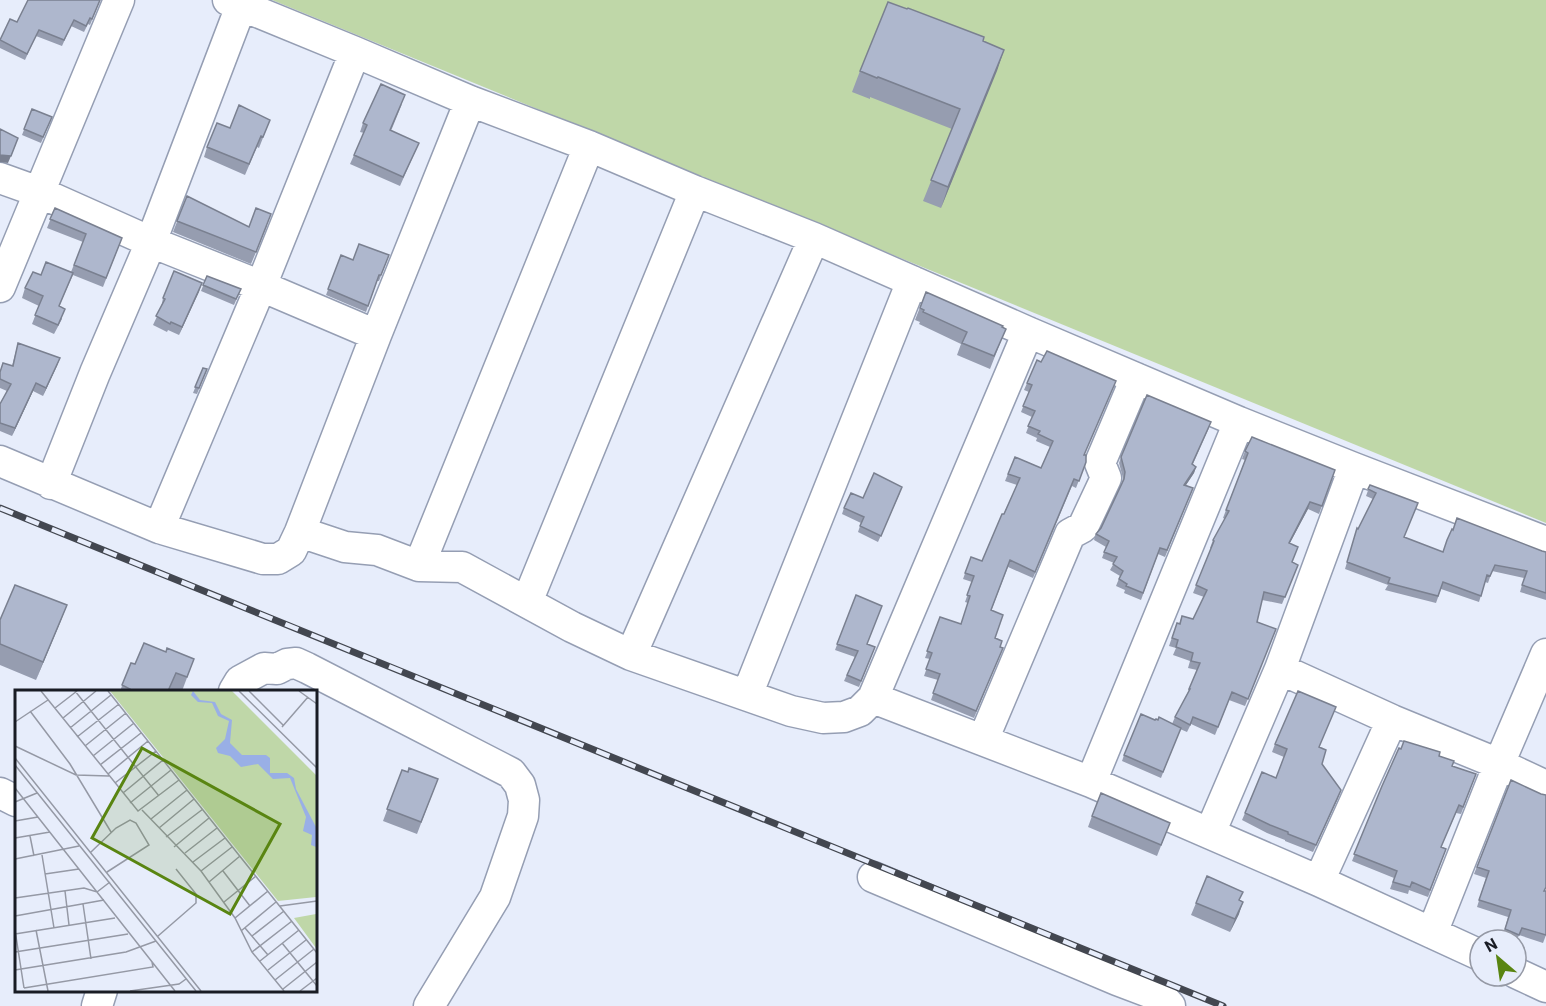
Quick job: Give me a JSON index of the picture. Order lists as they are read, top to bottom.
{
  "north": "top left"
}
